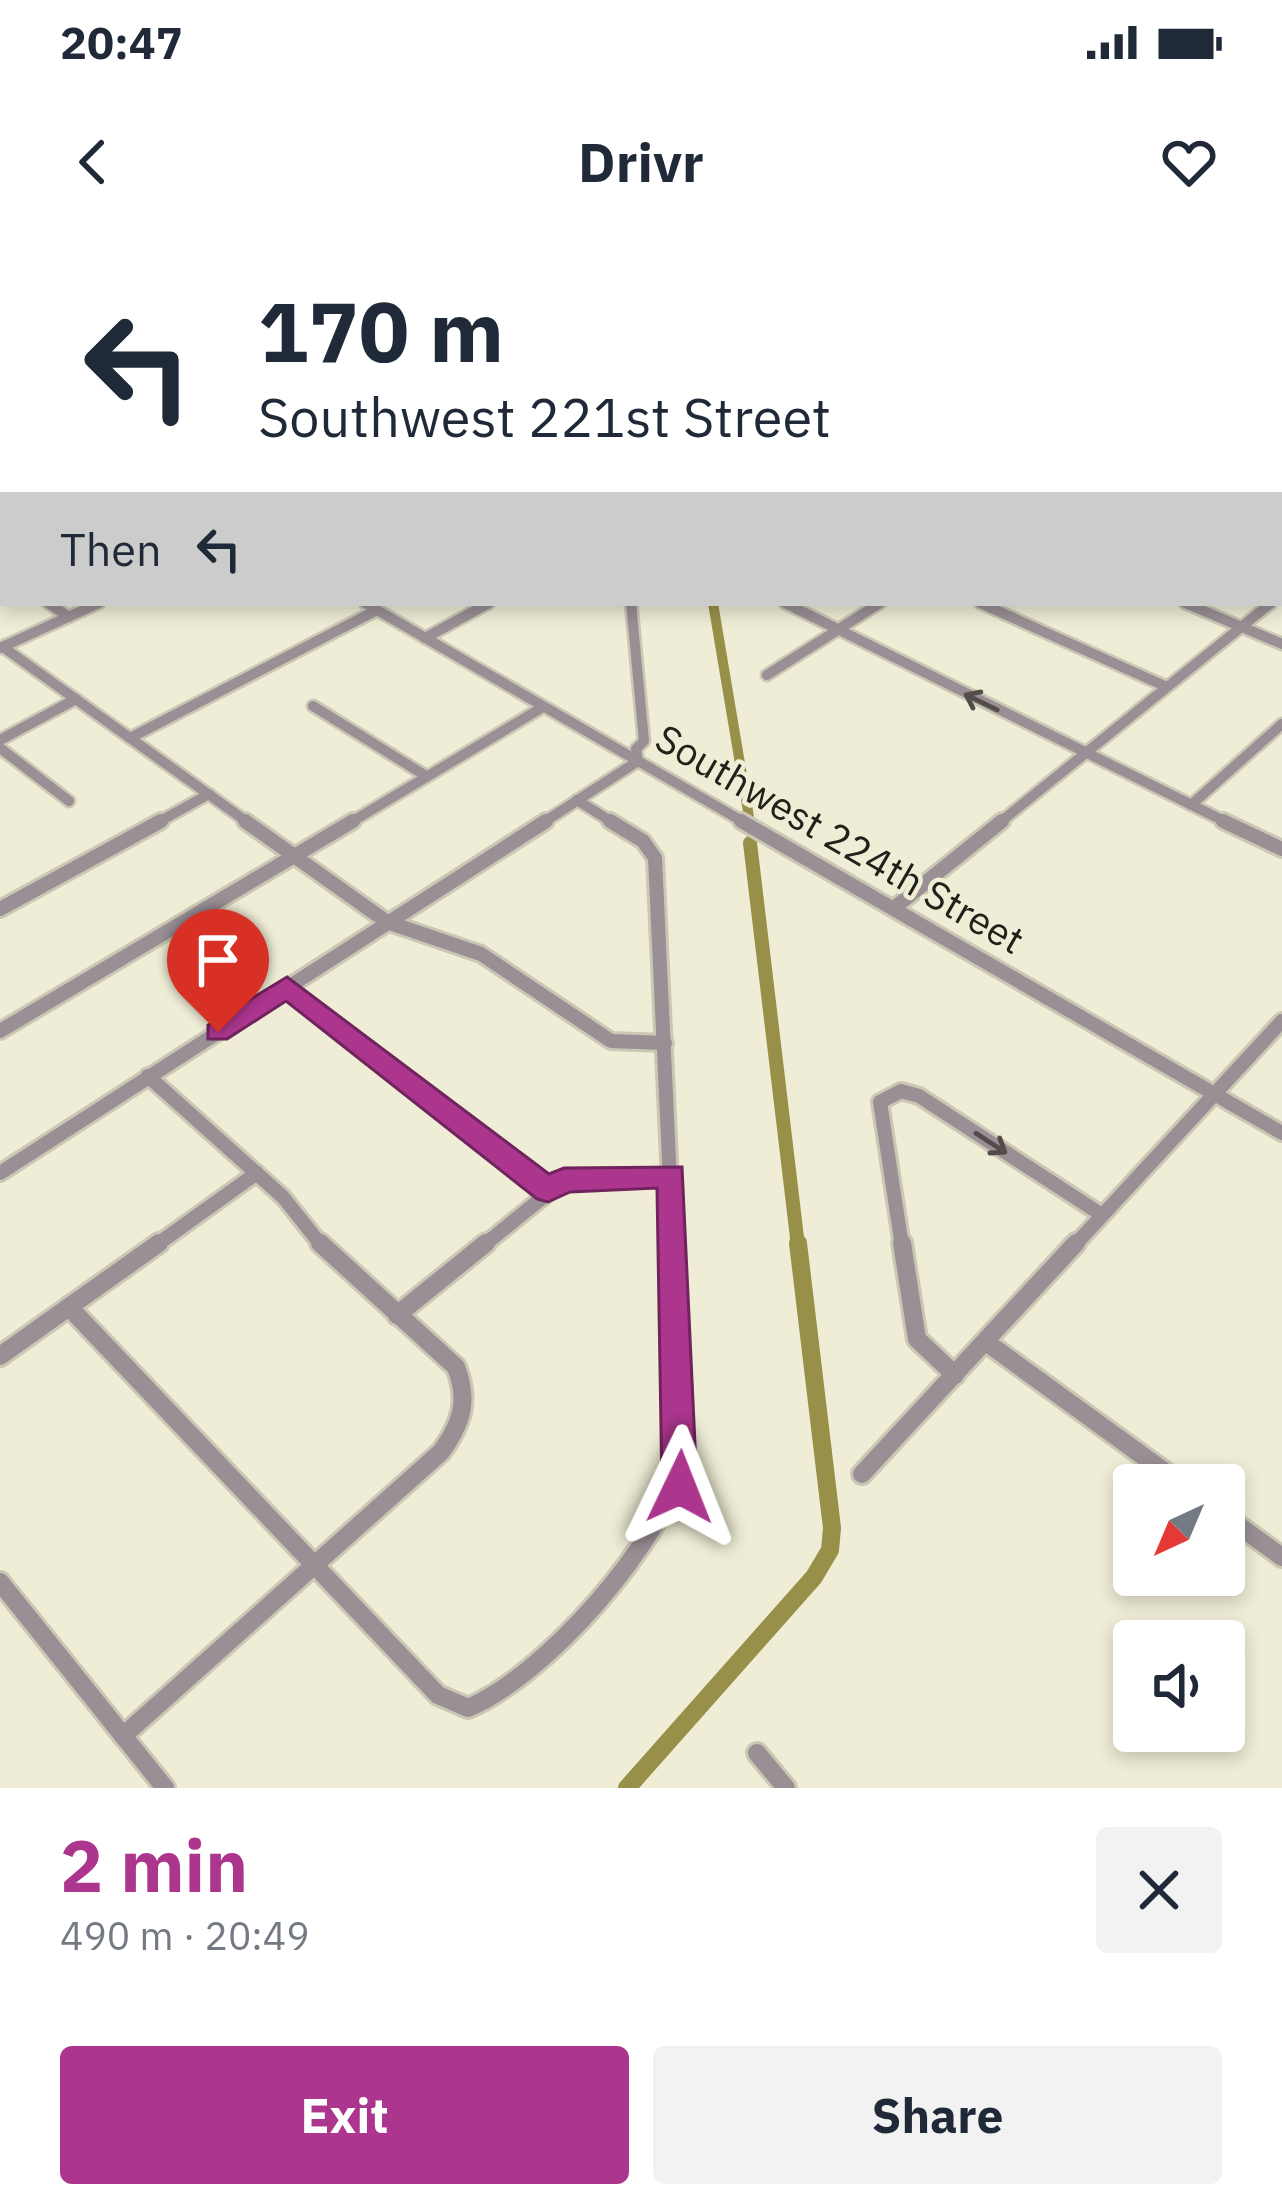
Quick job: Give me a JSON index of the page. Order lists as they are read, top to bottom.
{
  "streets": {
    "street": ["Southwest 224th Street"]
  },
  "north": "bottom left",
  "page": {
    "status": "20:47",
    "header": "Drivr",
    "turn": ["170 m", "Southwest 221st Street"],
    "then": "Then",
    "heading": ["2 min", "490 m · 20:49"],
    "buttons": ["Exit", "Share"]
  }
}
